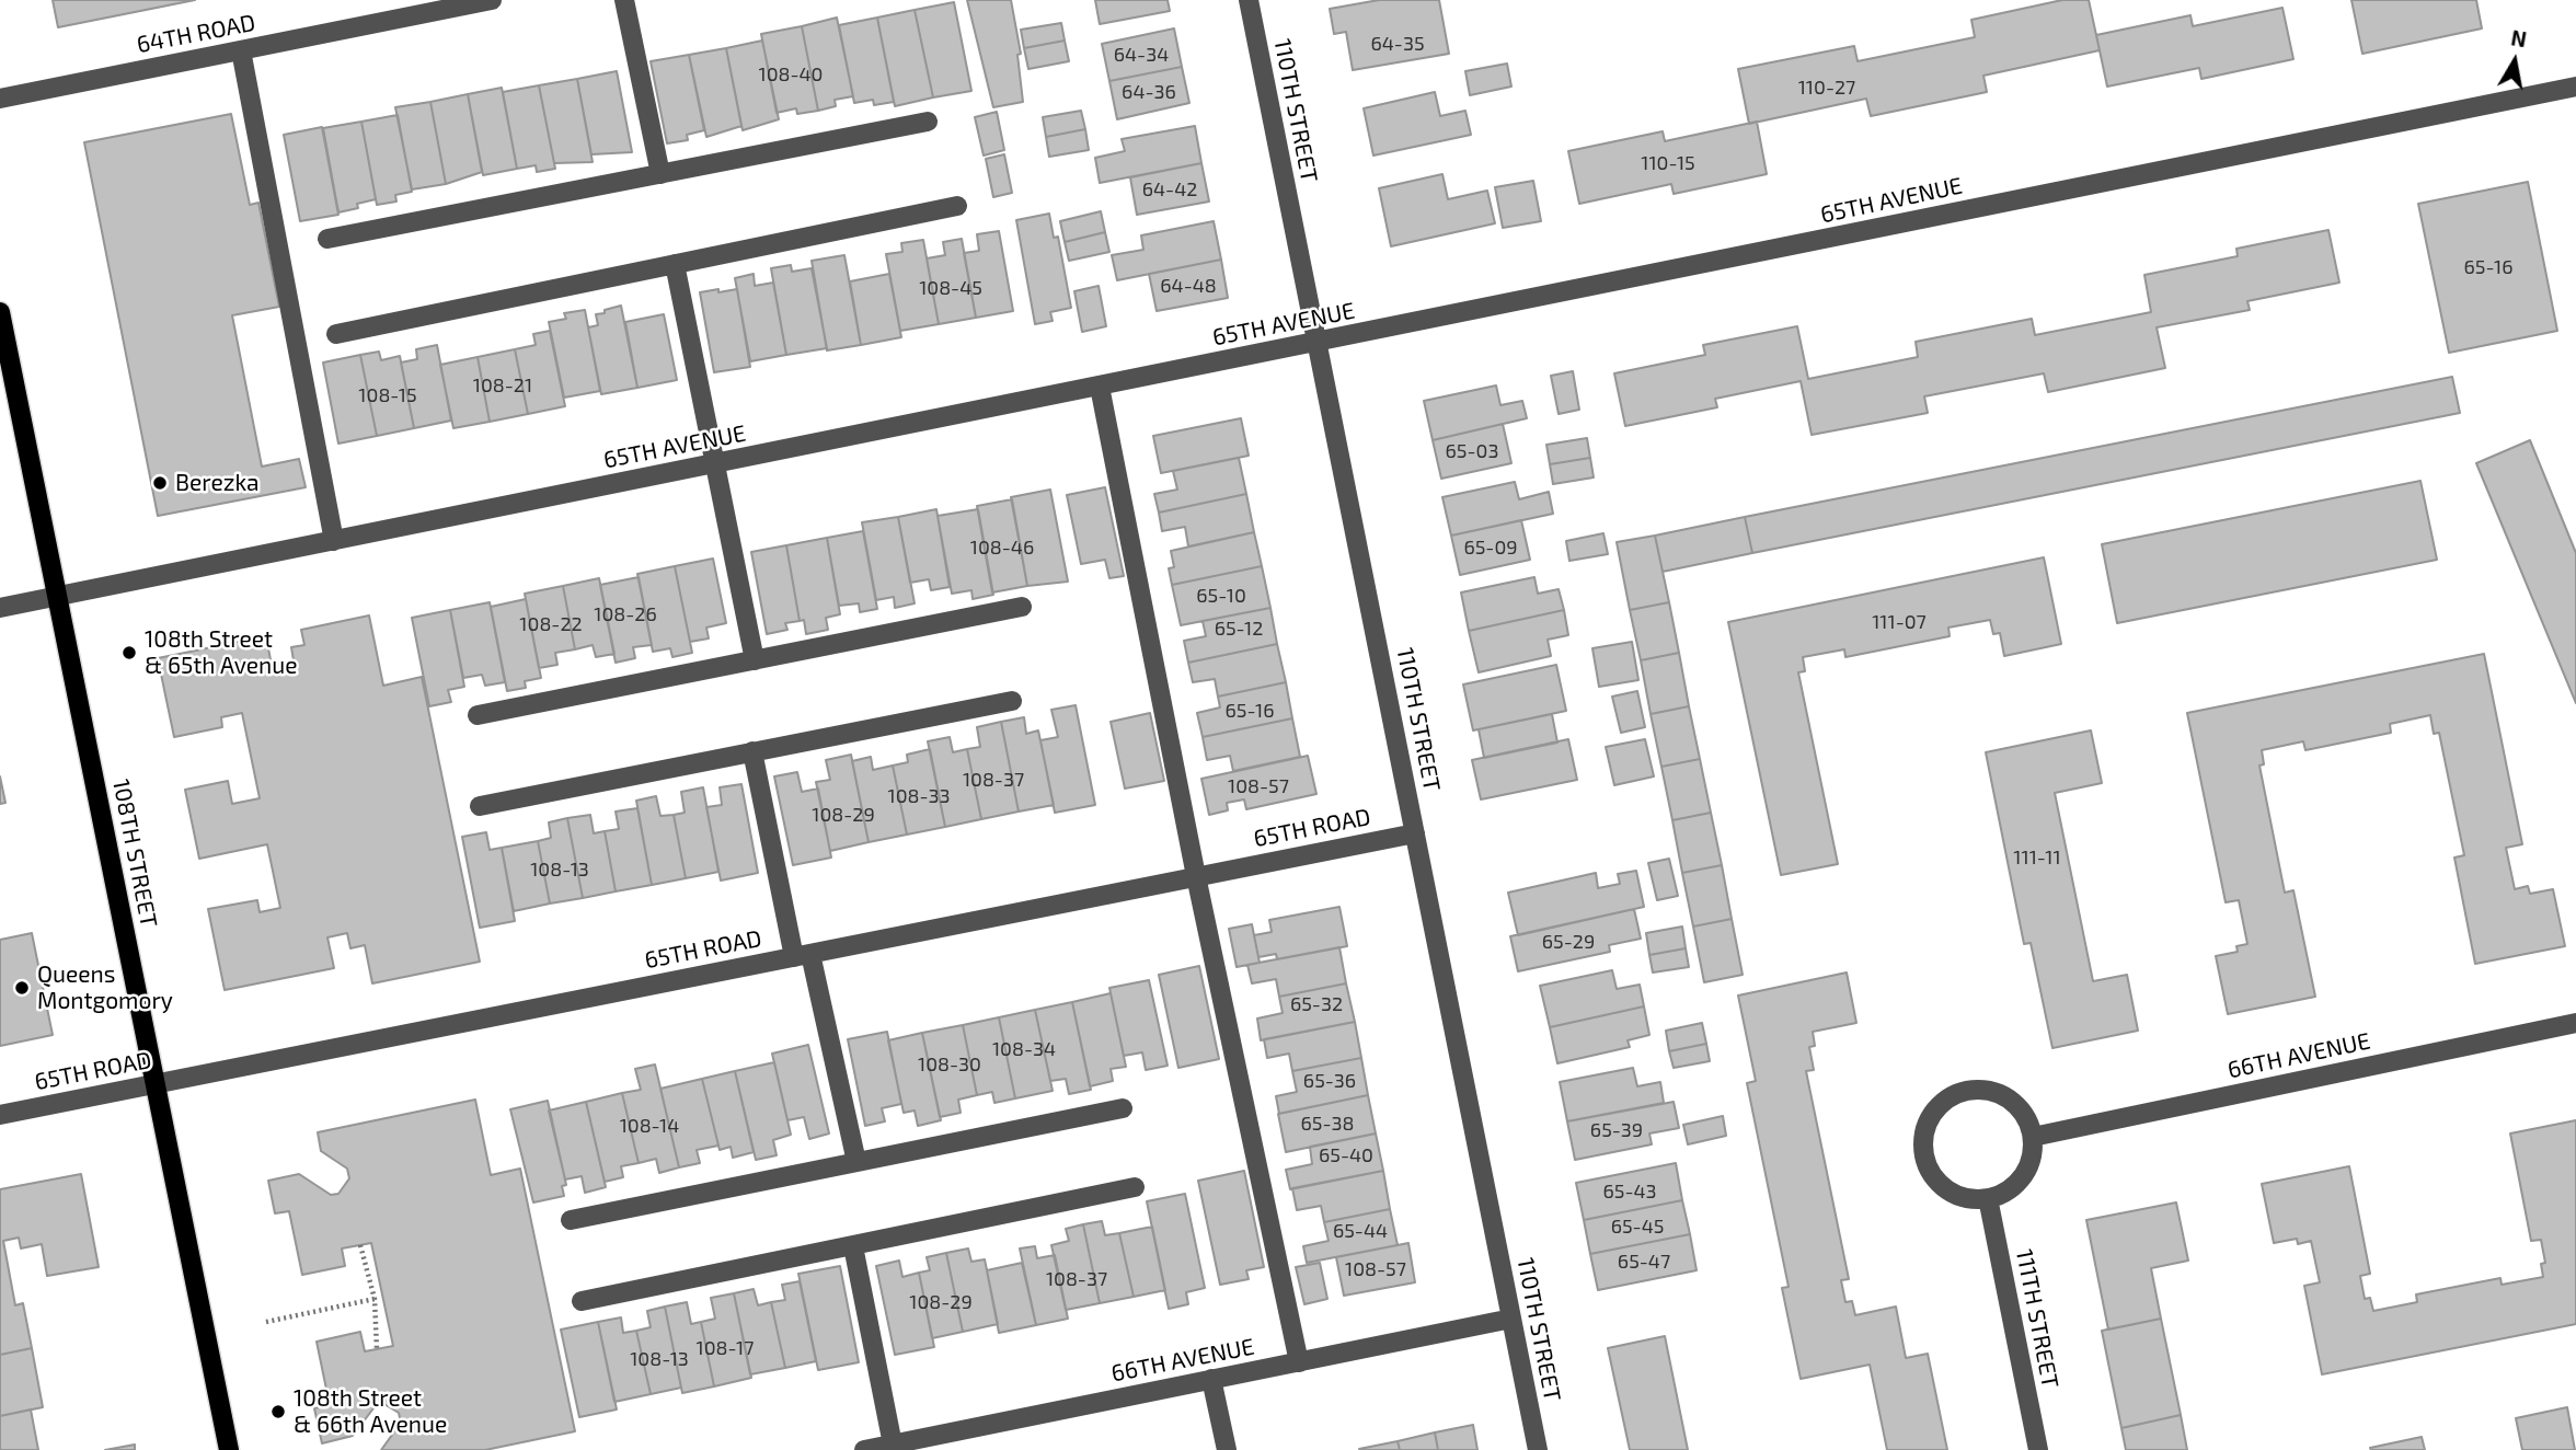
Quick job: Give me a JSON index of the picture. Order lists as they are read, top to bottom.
{
  "streets": {
    "main road": ["108TH STREET"],
    "street": [
      "64TH ROAD",
      "110TH STREET",
      "65TH AVENUE",
      "65TH ROAD",
      "66TH AVENUE",
      "111TH STREET"
    ]
  },
  "crossings": [
    ["110TH STREET", "65TH AVENUE"],
    ["110TH STREET", "65TH ROAD"],
    ["110TH STREET", "66TH AVENUE"],
    ["65TH AVENUE", "108TH STREET"],
    ["65TH ROAD", "108TH STREET"],
    ["66TH AVENUE", "111TH STREET"]
  ],
  "places": [
    "Berezka",
    "108th Street & 65th Avenue",
    "Queens Montgomory",
    "108th Street & 66th Avenue"
  ],
  "house_numbers": [
    "64-35",
    "64-34",
    "108-40",
    "110-27",
    "64-36",
    "110-15",
    "64-42",
    "65-16",
    "64-48",
    "108-45",
    "108-21",
    "108-15",
    "65-03",
    "108-46",
    "65-09",
    "65-10",
    "108-26",
    "111-07",
    "108-22",
    "65-12",
    "65-16",
    "108-37",
    "108-57",
    "108-33",
    "108-29",
    "111-11",
    "108-13",
    "65-29",
    "65-32",
    "108-34",
    "108-30",
    "65-36",
    "65-38",
    "108-14",
    "65-39",
    "65-40",
    "65-43",
    "65-45",
    "65-44",
    "65-47",
    "108-57",
    "108-37",
    "108-29",
    "108-17",
    "108-13"
  ],
  "north": "top"
}
